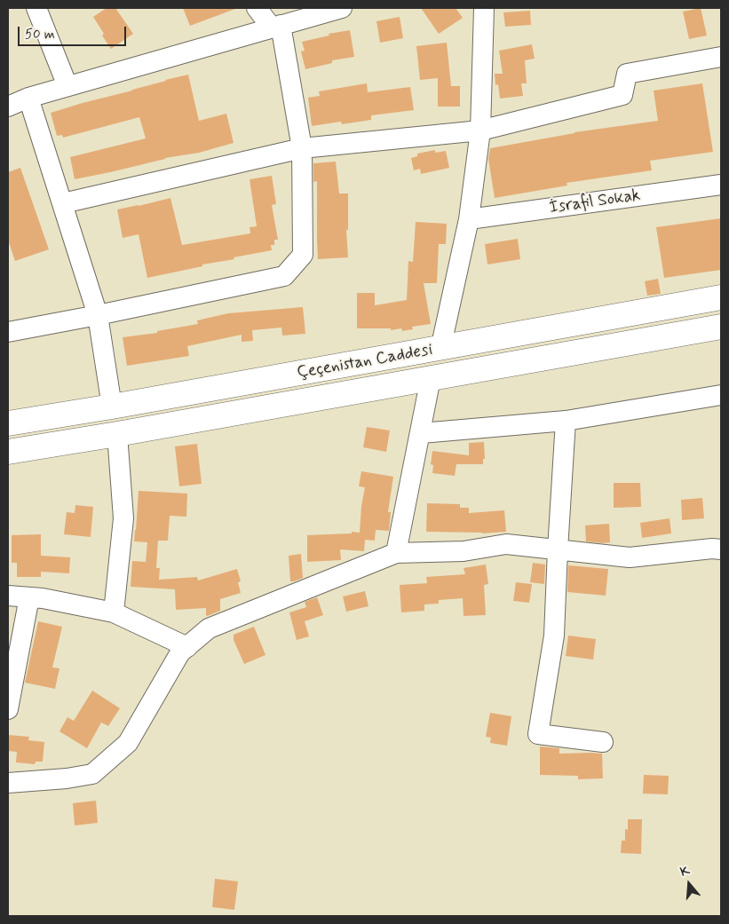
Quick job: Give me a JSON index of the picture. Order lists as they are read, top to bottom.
{
  "streets": {
    "main road": ["Çeçenistan Caddesi"],
    "street": ["İsrafil Sokak"]
  },
  "scale_bar": "50 m",
  "north": "top"
}
